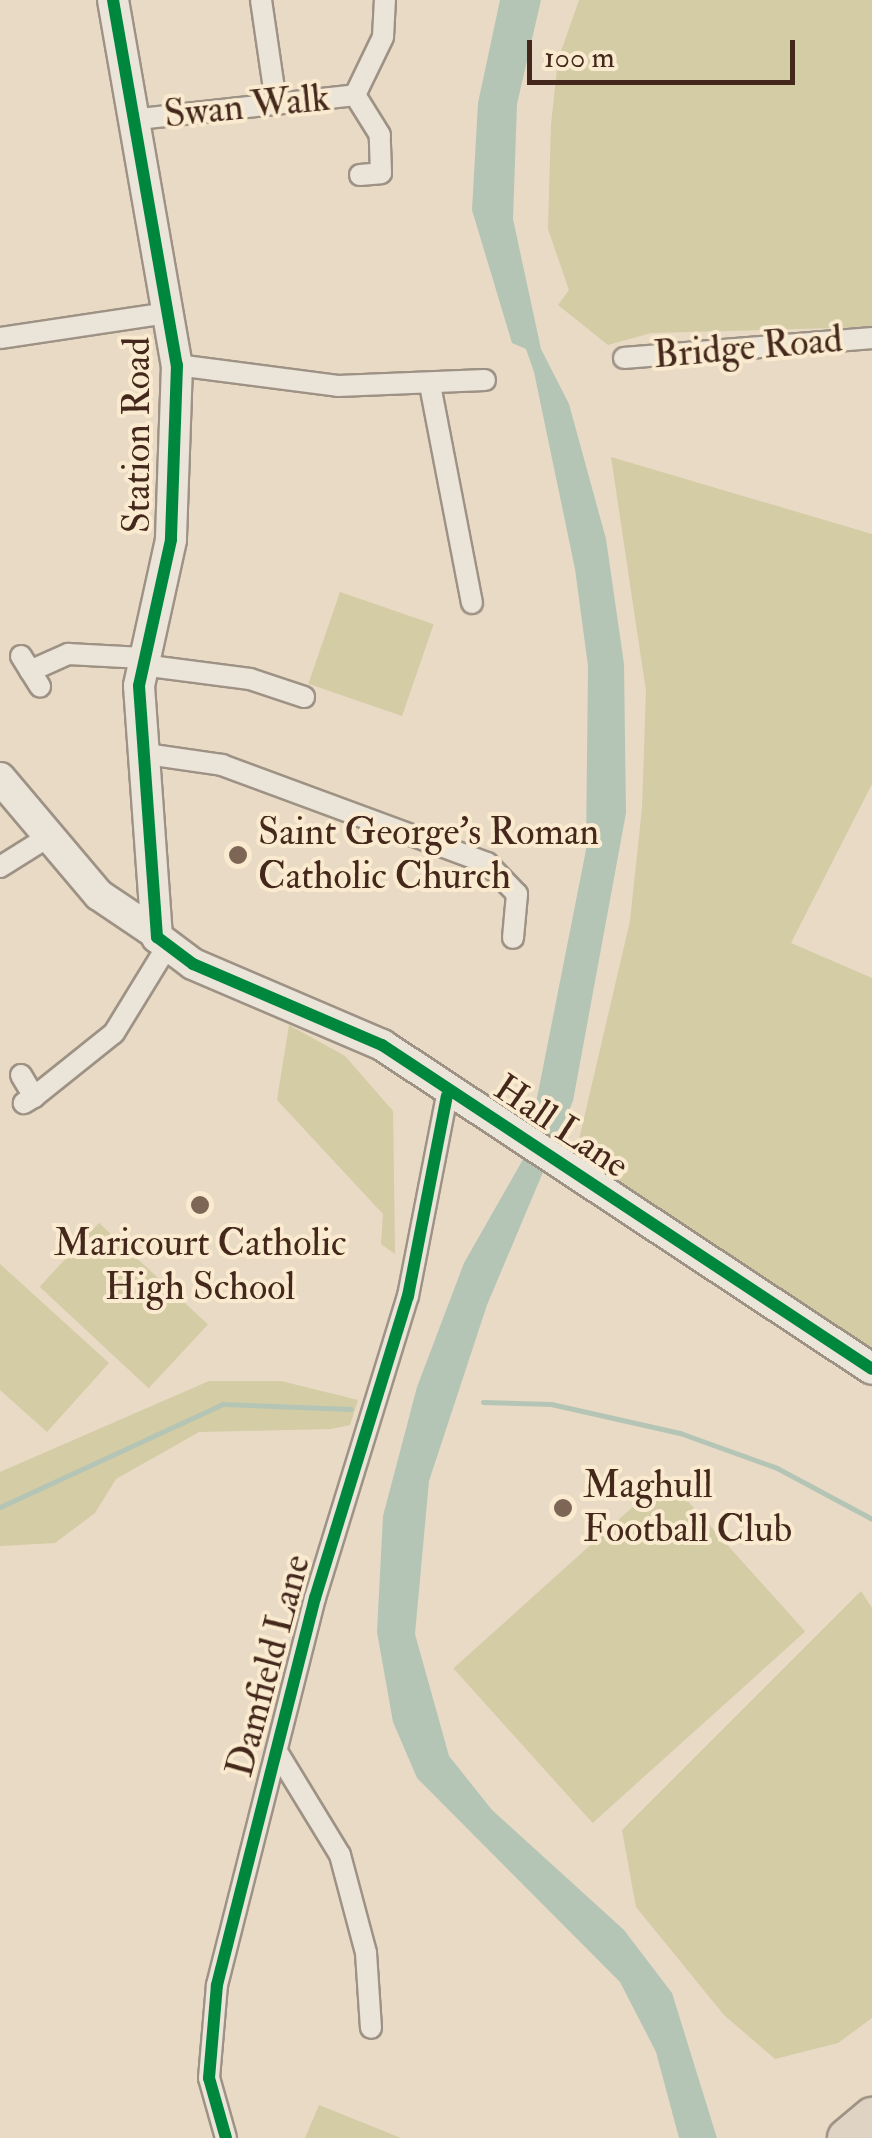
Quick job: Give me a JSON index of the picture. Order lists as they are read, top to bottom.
{
  "streets": {
    "street": [
      "Swan Walk",
      "Bridge Road",
      "Station Road",
      "Hall Lane",
      "Damfield Lane"
    ]
  },
  "crossings": [
    ["Swan Walk", "Station Road"],
    ["Station Road", "Hall Lane"],
    ["Hall Lane", "Damfield Lane"]
  ],
  "places": ["Saint George's Roman Catholic Church", "Maricourt Catholic High School", "Maghull Football Club"],
  "scale_bar": "100 m"
}
